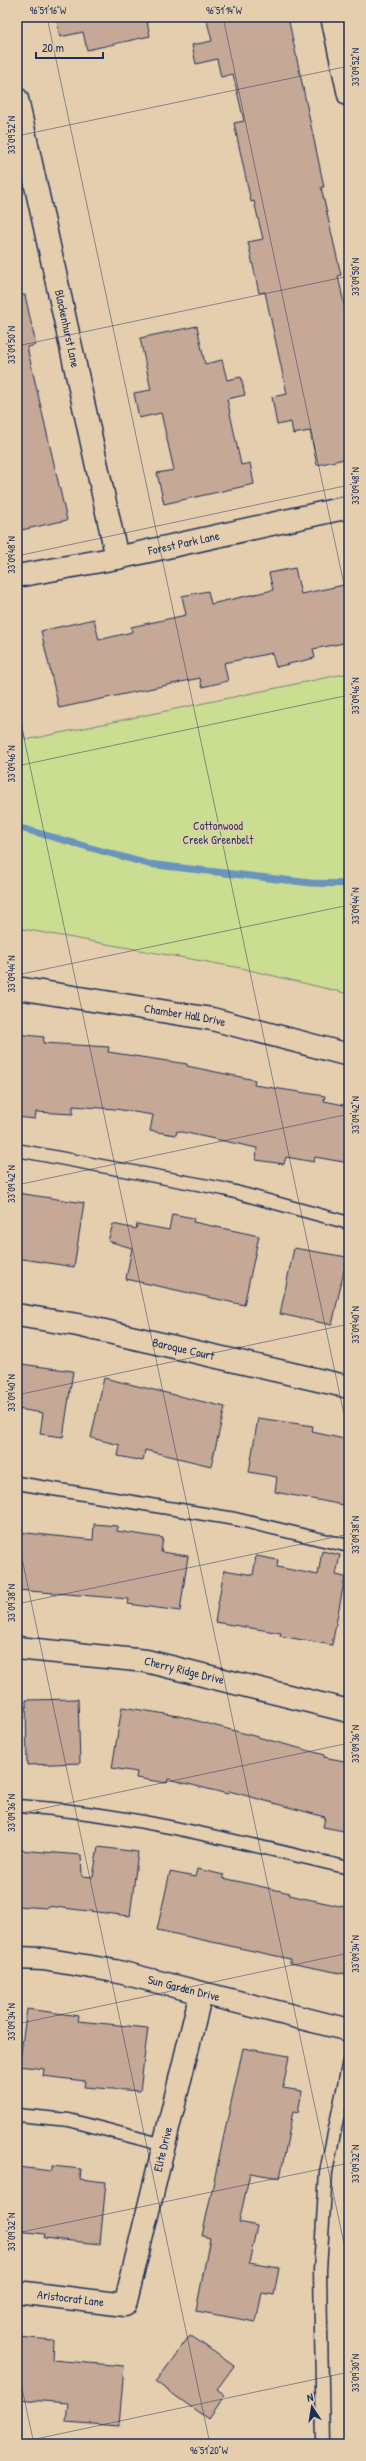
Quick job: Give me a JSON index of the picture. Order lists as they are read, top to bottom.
{
  "streets": {
    "street": [
      "Blackenhurst Lane",
      "Forest Park Lane",
      "Chamber Hall Drive",
      "Baroque Court",
      "Cherry Ridge Drive",
      "Sun Garden Drive",
      "Elite Drive",
      "Aristocrat Lane"
    ]
  },
  "crossings": [
    ["Blackenhurst Lane", "Forest Park Lane"],
    ["Sun Garden Drive", "Elite Drive"],
    ["Elite Drive", "Aristocrat Lane"]
  ],
  "parks": ["Cottonwood Creek Greenbelt"],
  "scale_bar": "20 m",
  "north": "top",
  "coordinates": [
    "96°51'16\"W",
    "96°51'14\"W",
    "33°09'52\"N",
    "33°09'50\"N",
    "33°09'48\"N",
    "33°09'46\"N",
    "33°09'44\"N",
    "33°09'42\"N",
    "33°09'40\"N",
    "33°09'38\"N",
    "33°09'36\"N",
    "33°09'34\"N",
    "33°09'32\"N",
    "33°09'30\"N",
    "96°51'20\"W"
  ]
}
